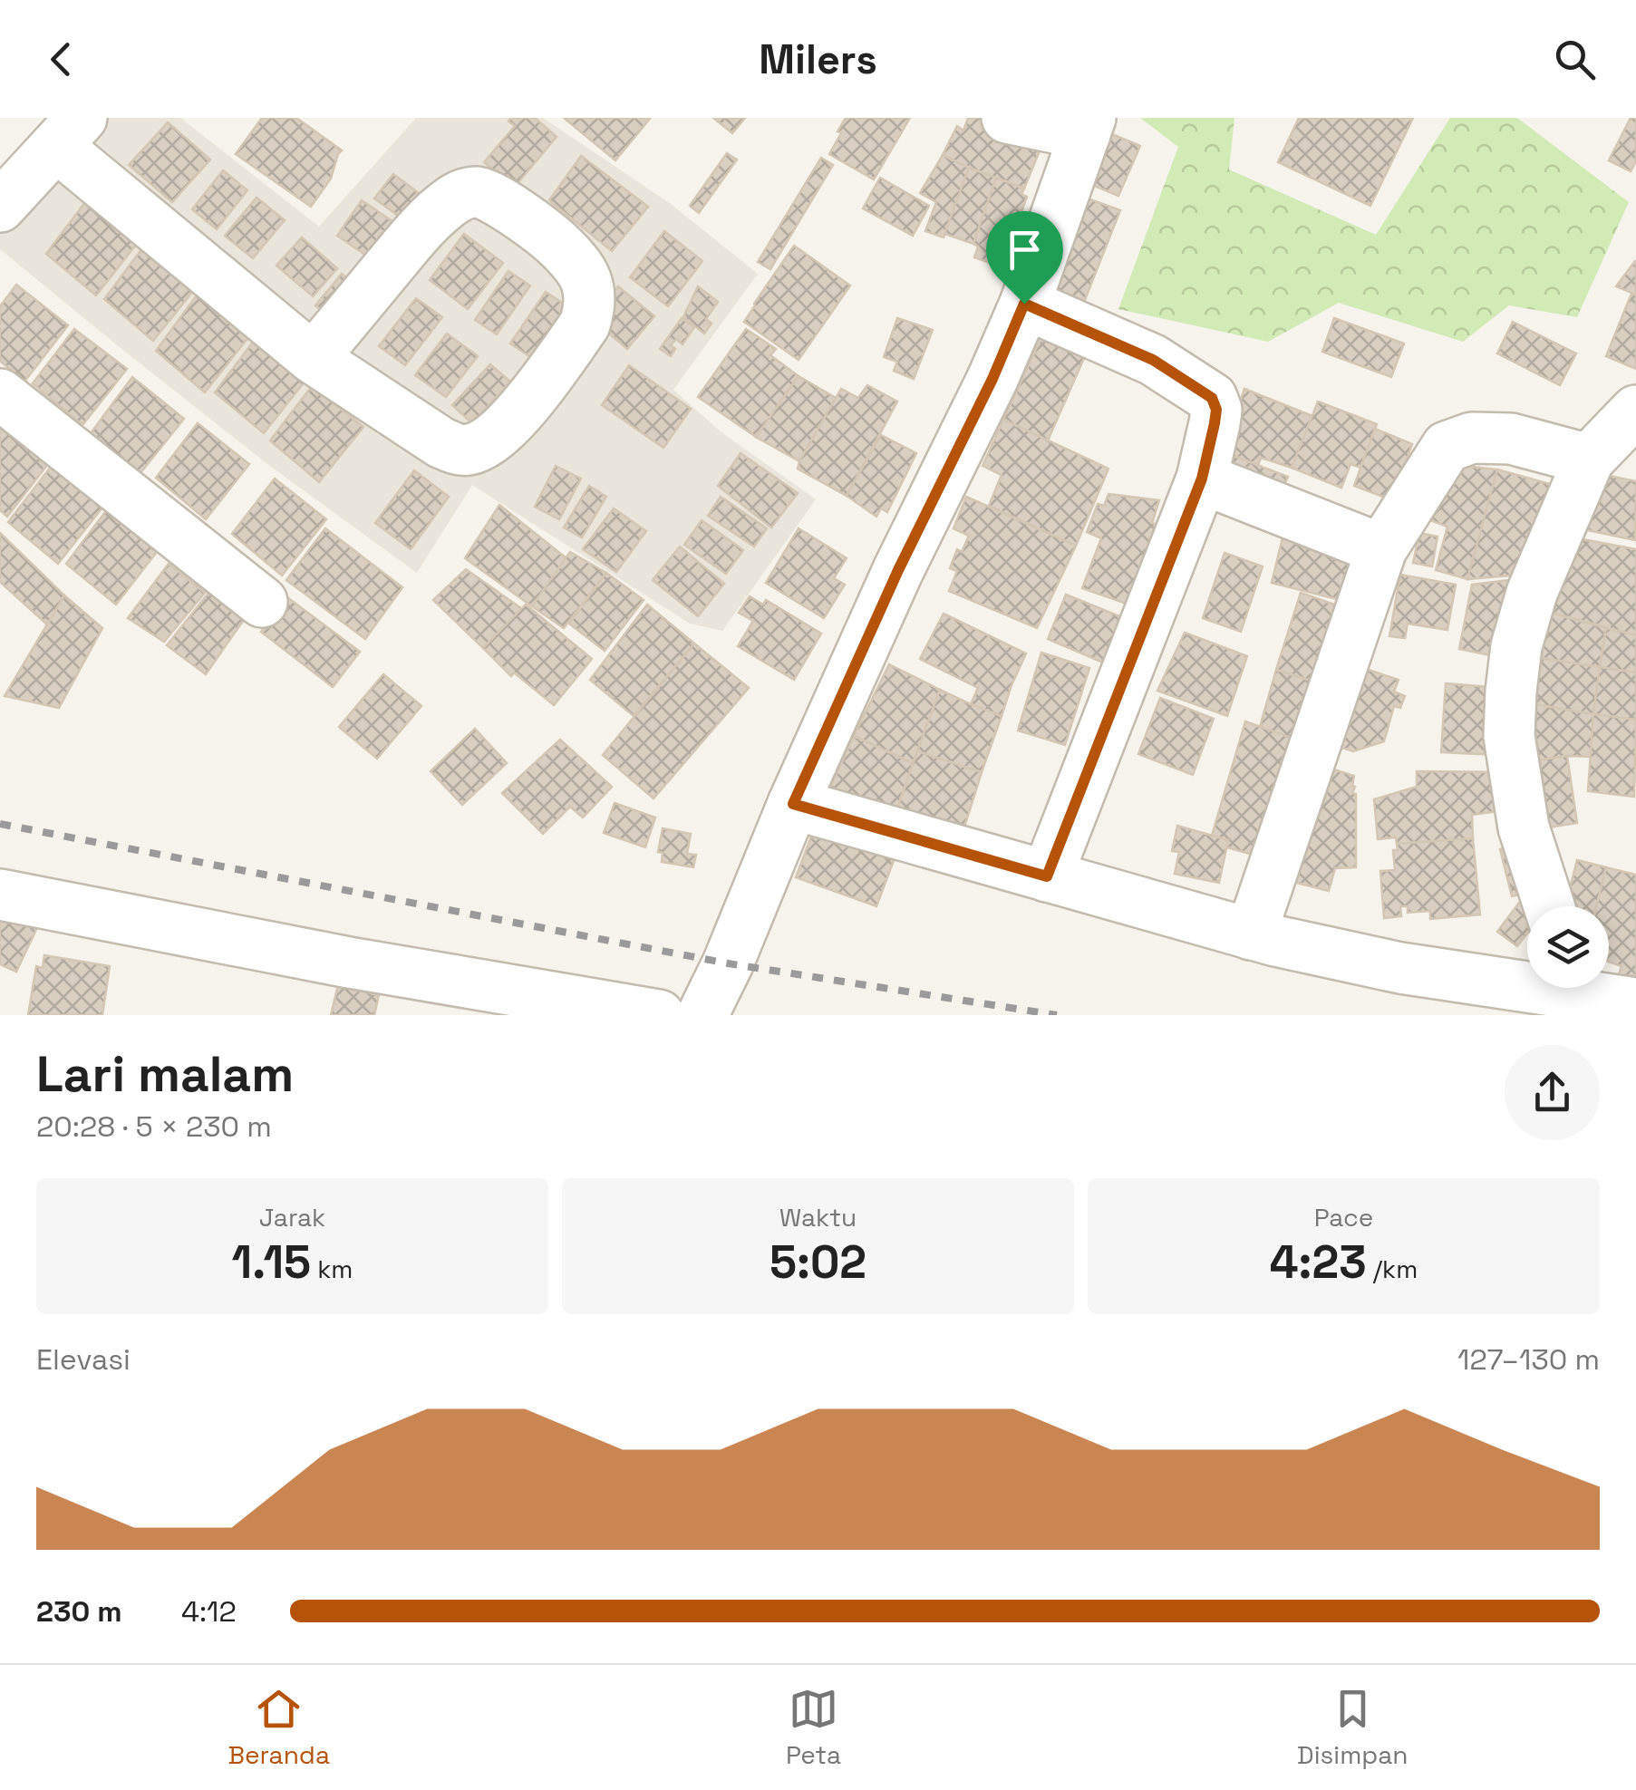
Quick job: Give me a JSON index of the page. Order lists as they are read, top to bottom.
{
  "page": {
    "header": "Milers",
    "heading": ["Lari malam", "20:28 · 5 × 230 m"],
    "stats": [
      ["Jarak", "1.15 km"],
      ["Waktu", "5:02"],
      ["Pace", "4:23 /km"]
    ],
    "chart": ["Elevasi", "127–130 m"],
    "list": [
      {
        "name": "230 m",
        "note": "4:12"
      }
    ],
    "tabs": ["Beranda", "Peta", "Disimpan"]
  }
}
